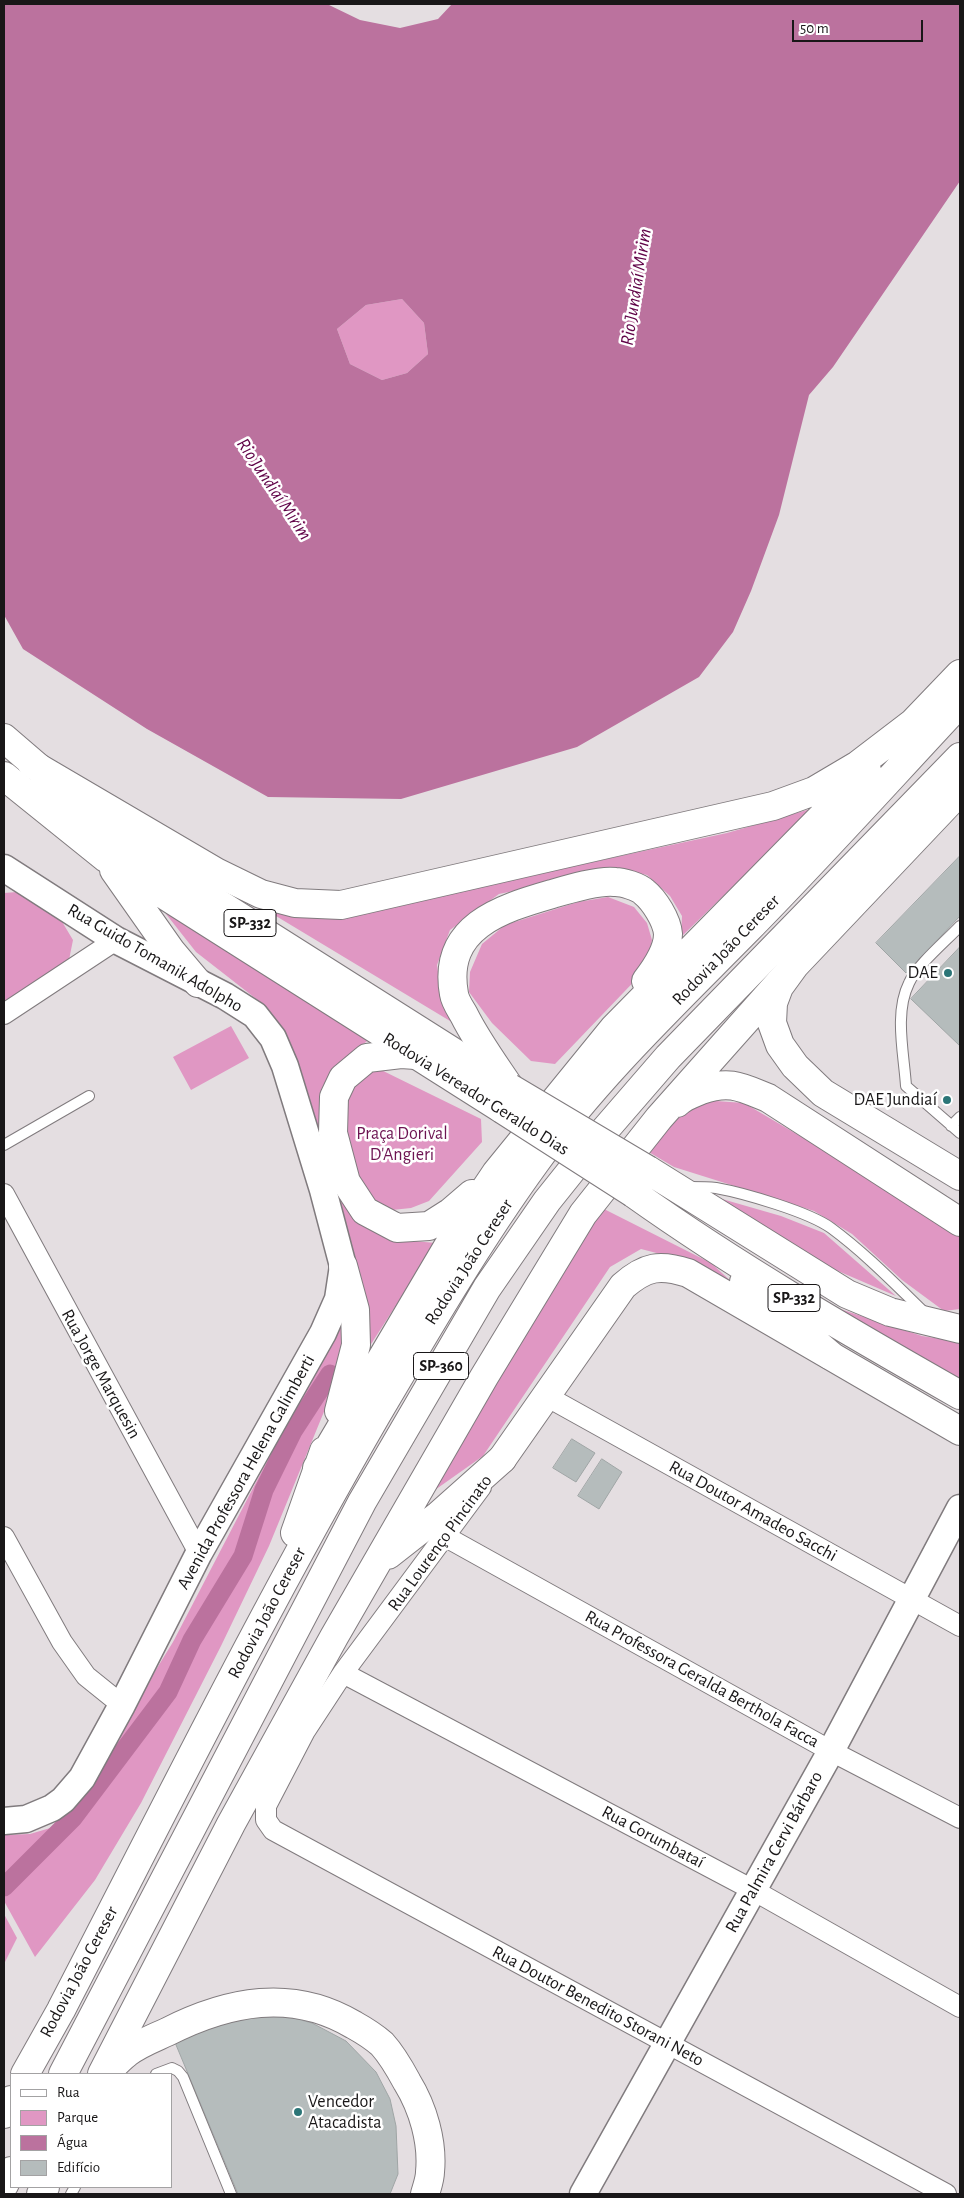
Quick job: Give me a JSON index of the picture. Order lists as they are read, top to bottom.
{
  "streets": {
    "main road": [
      "SP-332",
      "Rodovia João Cereser",
      "Rodovia Vereador Geraldo Dias",
      "SP-360",
      "Rua Lourenço Pincinato"
    ],
    "street": [
      "Rua Guido Tomanik Adolpho",
      "Rua Jorge Marquesin",
      "Avenida Professora Helena Galimberti",
      "Rua Doutor Amadeo Sacchi",
      "Rua Professora Geralda Berthola Facca",
      "Rua Corumbataí",
      "Rua Palmira Cervi Bárbaro",
      "Rua Doutor Benedito Storani Neto"
    ]
  },
  "crossings": [
    ["Rua Guido Tomanik Adolpho", "Avenida Professora Helena Galimberti"],
    ["Rua Jorge Marquesin", "Avenida Professora Helena Galimberti"],
    ["Rua Doutor Amadeo Sacchi", "Rua Lourenço Pincinato"],
    ["Rua Doutor Amadeo Sacchi", "Rua Palmira Cervi Bárbaro"],
    ["Rua Lourenço Pincinato", "Rua Professora Geralda Berthola Facca"],
    ["Rua Lourenço Pincinato", "Rua Corumbataí"],
    ["Rua Lourenço Pincinato", "Rua Doutor Benedito Storani Neto"],
    ["Rua Professora Geralda Berthola Facca", "Rua Palmira Cervi Bárbaro"],
    ["Rua Corumbataí", "Rua Palmira Cervi Bárbaro"],
    ["Rua Palmira Cervi Bárbaro", "Rua Doutor Benedito Storani Neto"]
  ],
  "water": ["Rio Jundiaí Mirim"],
  "parks": ["Praça Dorival D'Angieri"],
  "places": ["DAE", "DAE Jundiaí", "Vencedor Atacadista"],
  "legend": [
    "Rua",
    "Parque",
    "Água",
    "Edifício"
  ],
  "scale_bar": "50 m"
}
